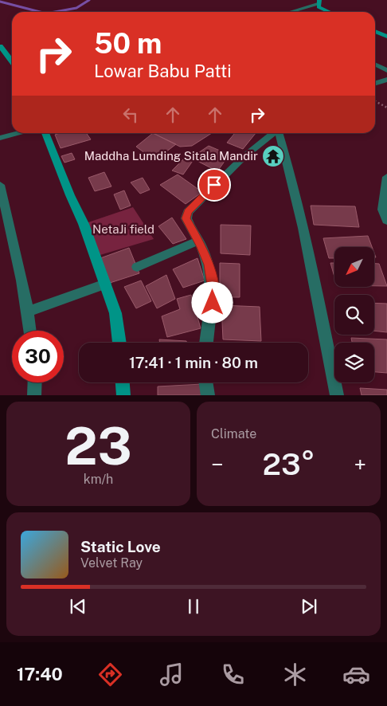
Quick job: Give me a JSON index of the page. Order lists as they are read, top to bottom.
{
  "parks": ["NetaJi field"],
  "places": {
    "temple": ["Maddha Lumding Sitala Mandir"]
  },
  "north": "bottom left",
  "page": {
    "turn": ["50 m", "Lowar Babu Patti"],
    "limit": "30",
    "trip": "17:41 · 1 min · 80 m",
    "tile": [
      ["23", "km/h"],
      "Climate"
    ],
    "heat": ["−", "23°", "+"],
    "song": ["Static Love", "Velvet Ray"],
    "tabs": "17:40"
  }
}
